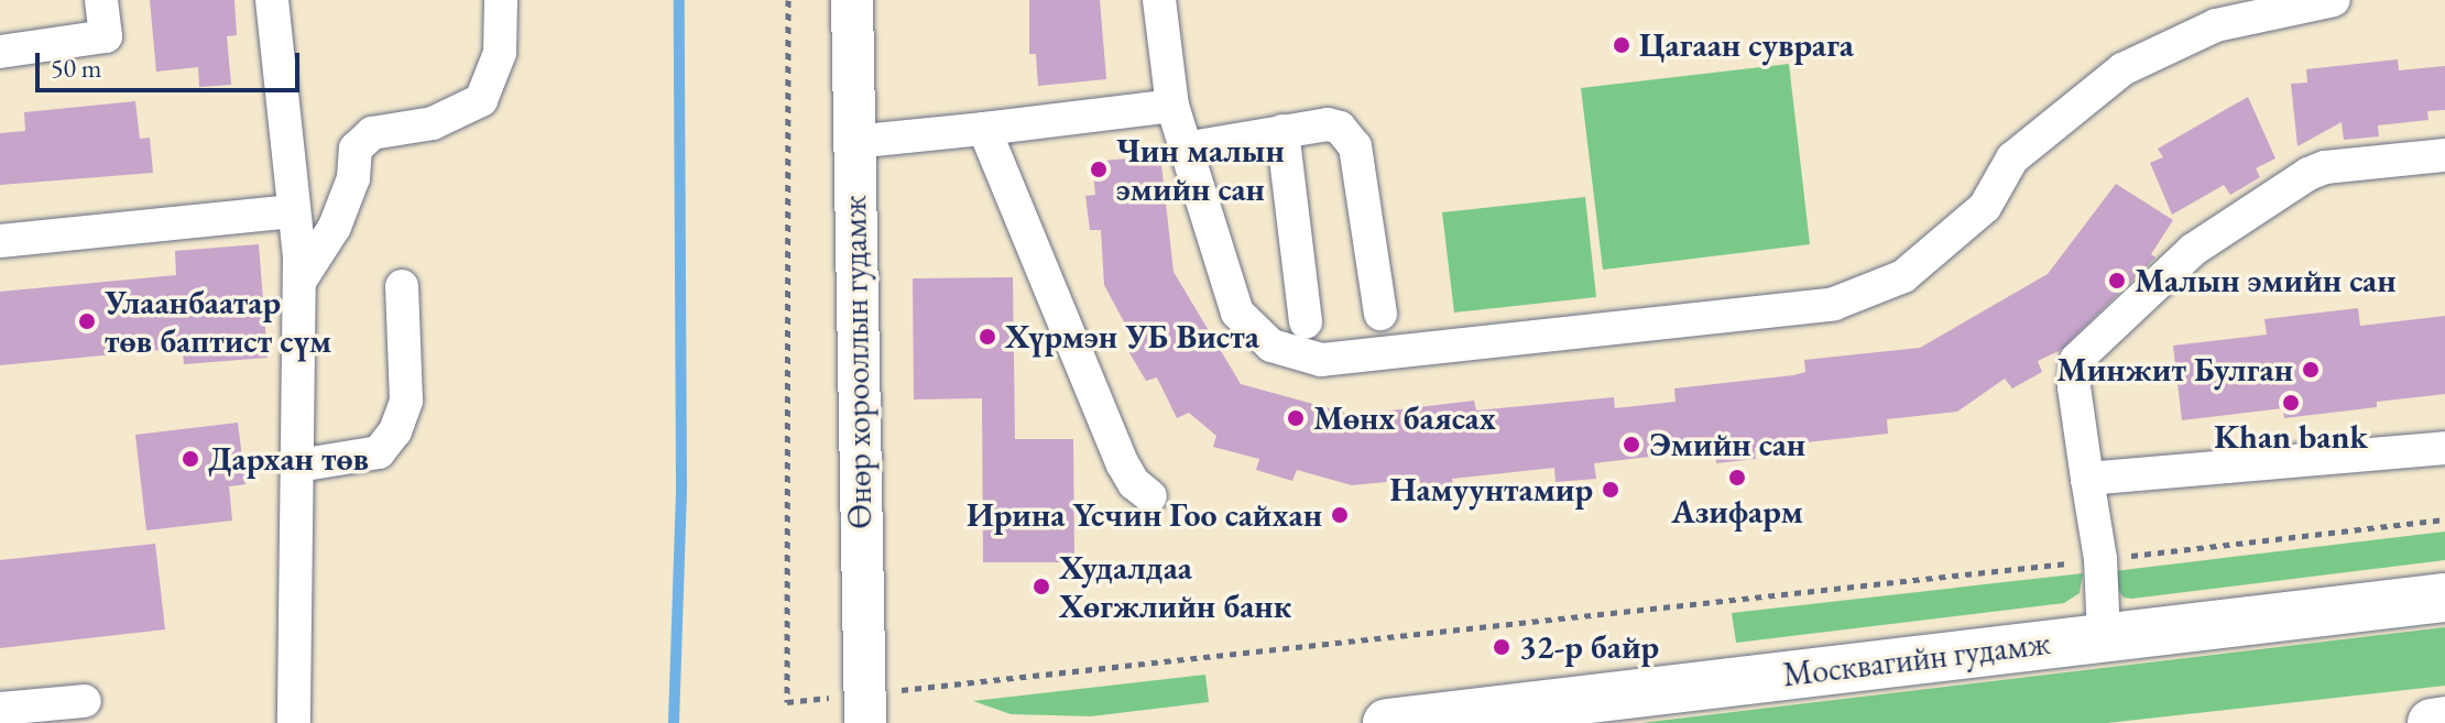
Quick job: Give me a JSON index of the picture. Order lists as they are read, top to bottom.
{
  "streets": {
    "highway": ["Москвагийн гудамж"],
    "main road": ["Өнөр хорооллын гудамж"]
  },
  "places": [
    "Цагаан суврага",
    "Чин малын эмийн сан",
    "Малын эмийн сан",
    "Улаанбаатар төв баптист сүм",
    "Хүрмэн УБ Виста",
    "Минжит Булган",
    "Khan bank",
    "Мөнх баясах",
    "Эмийн сан",
    "Дархан төв",
    "Азифарм",
    "Намуунтамир",
    "Ирина Үсчин Гоо сайхан",
    "Худалдаа Хөгжлийн банк",
    "32-р байр"
  ],
  "scale_bar": "50 m"
}
